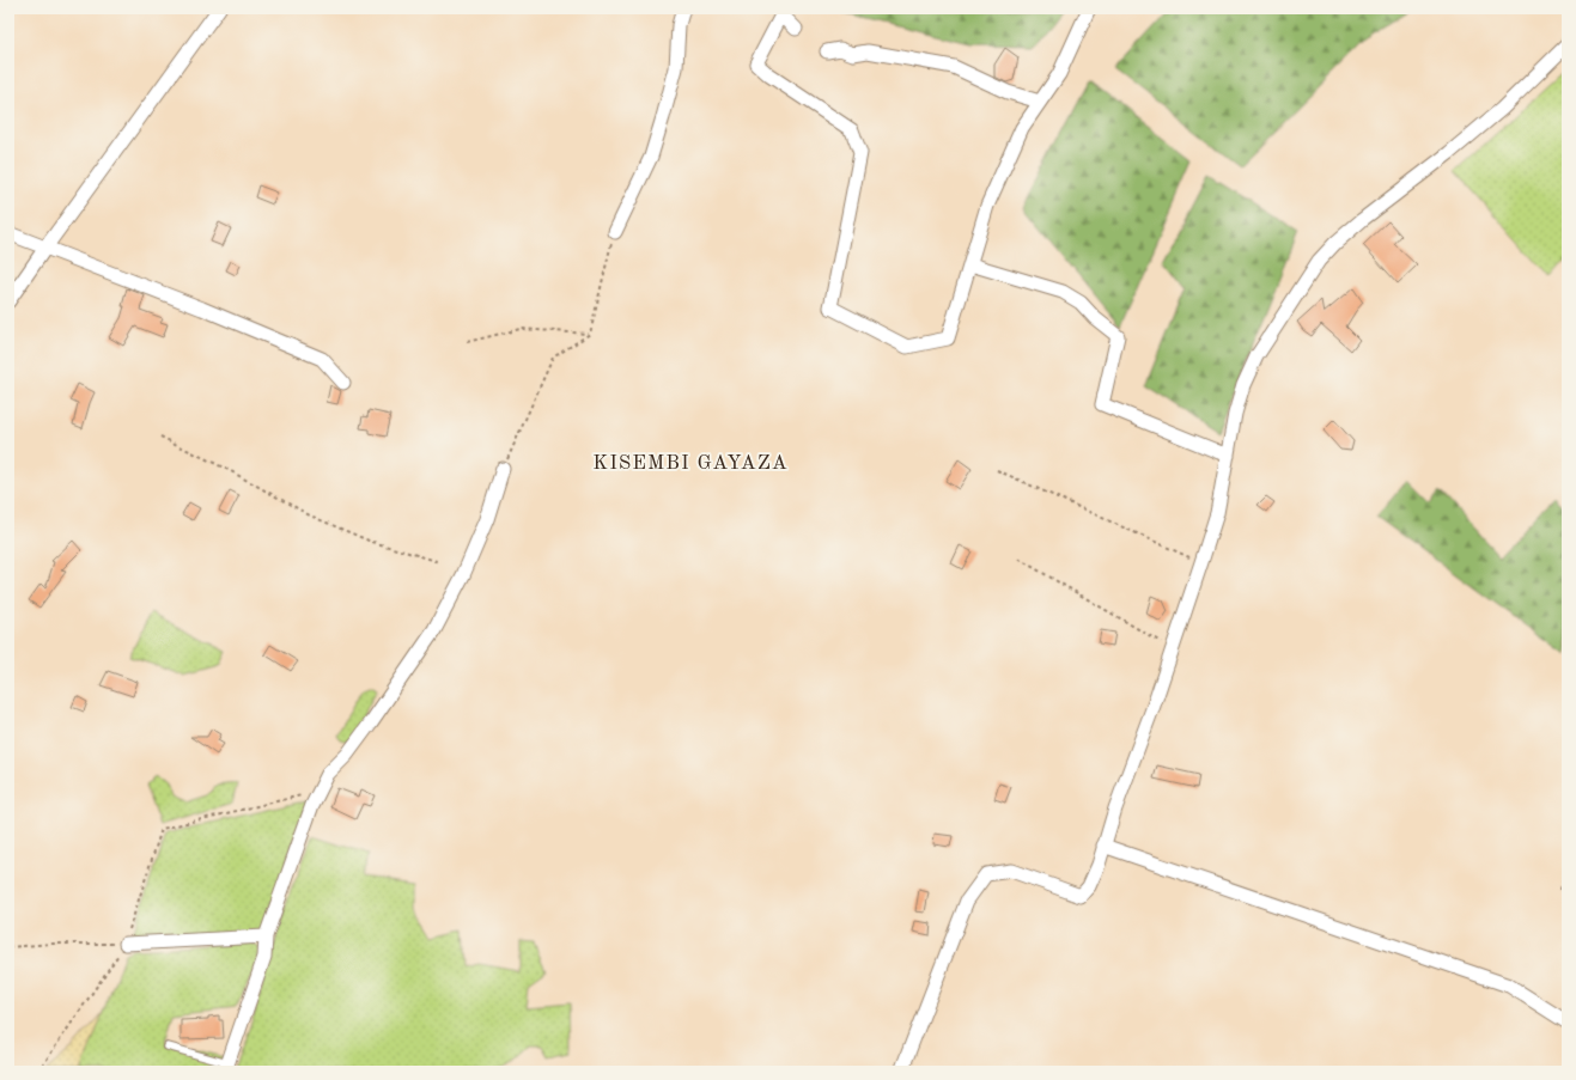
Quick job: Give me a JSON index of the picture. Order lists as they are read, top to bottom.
{
  "districts": ["KISEMBI GAYAZA"]
}
